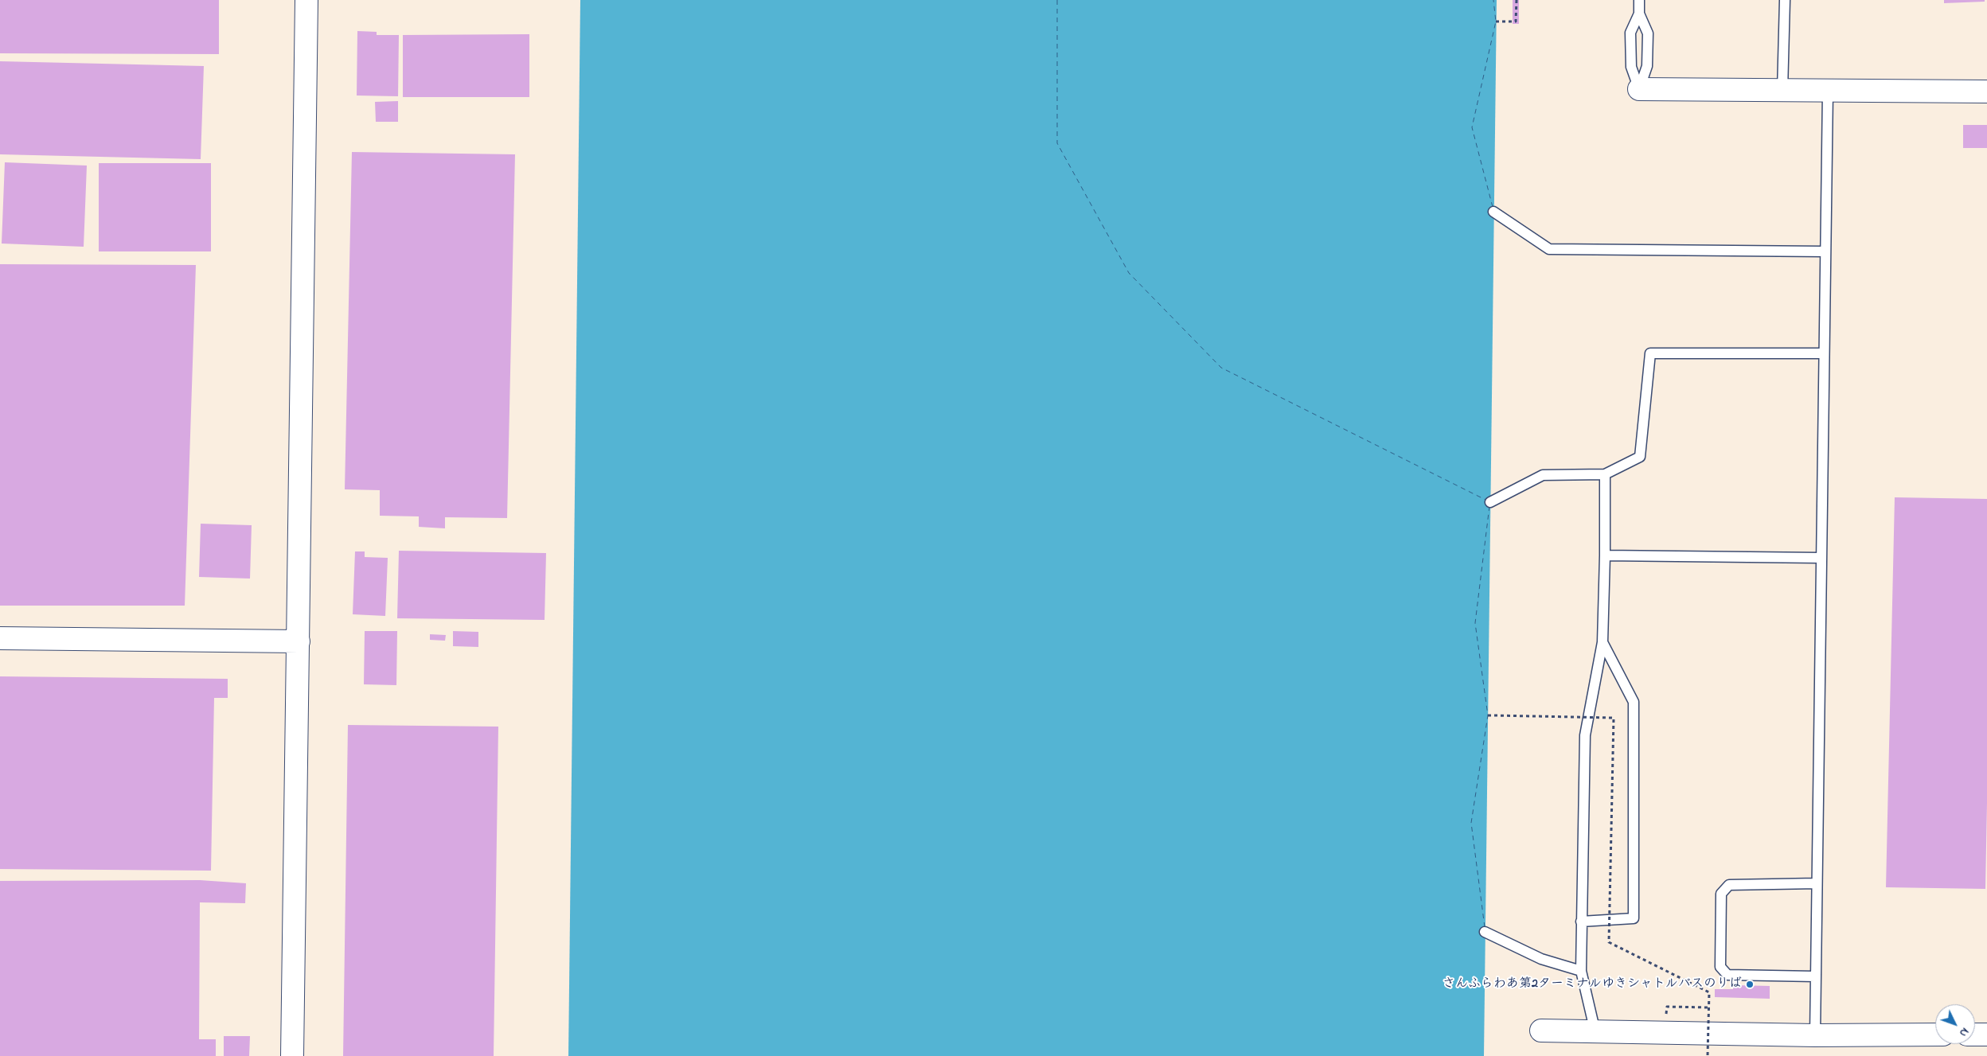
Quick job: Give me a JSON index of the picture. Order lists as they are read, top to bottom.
{
  "places": ["さんふらわあ第2ターミナルゆきシャトルバスのりば"],
  "north": "bottom right"
}
